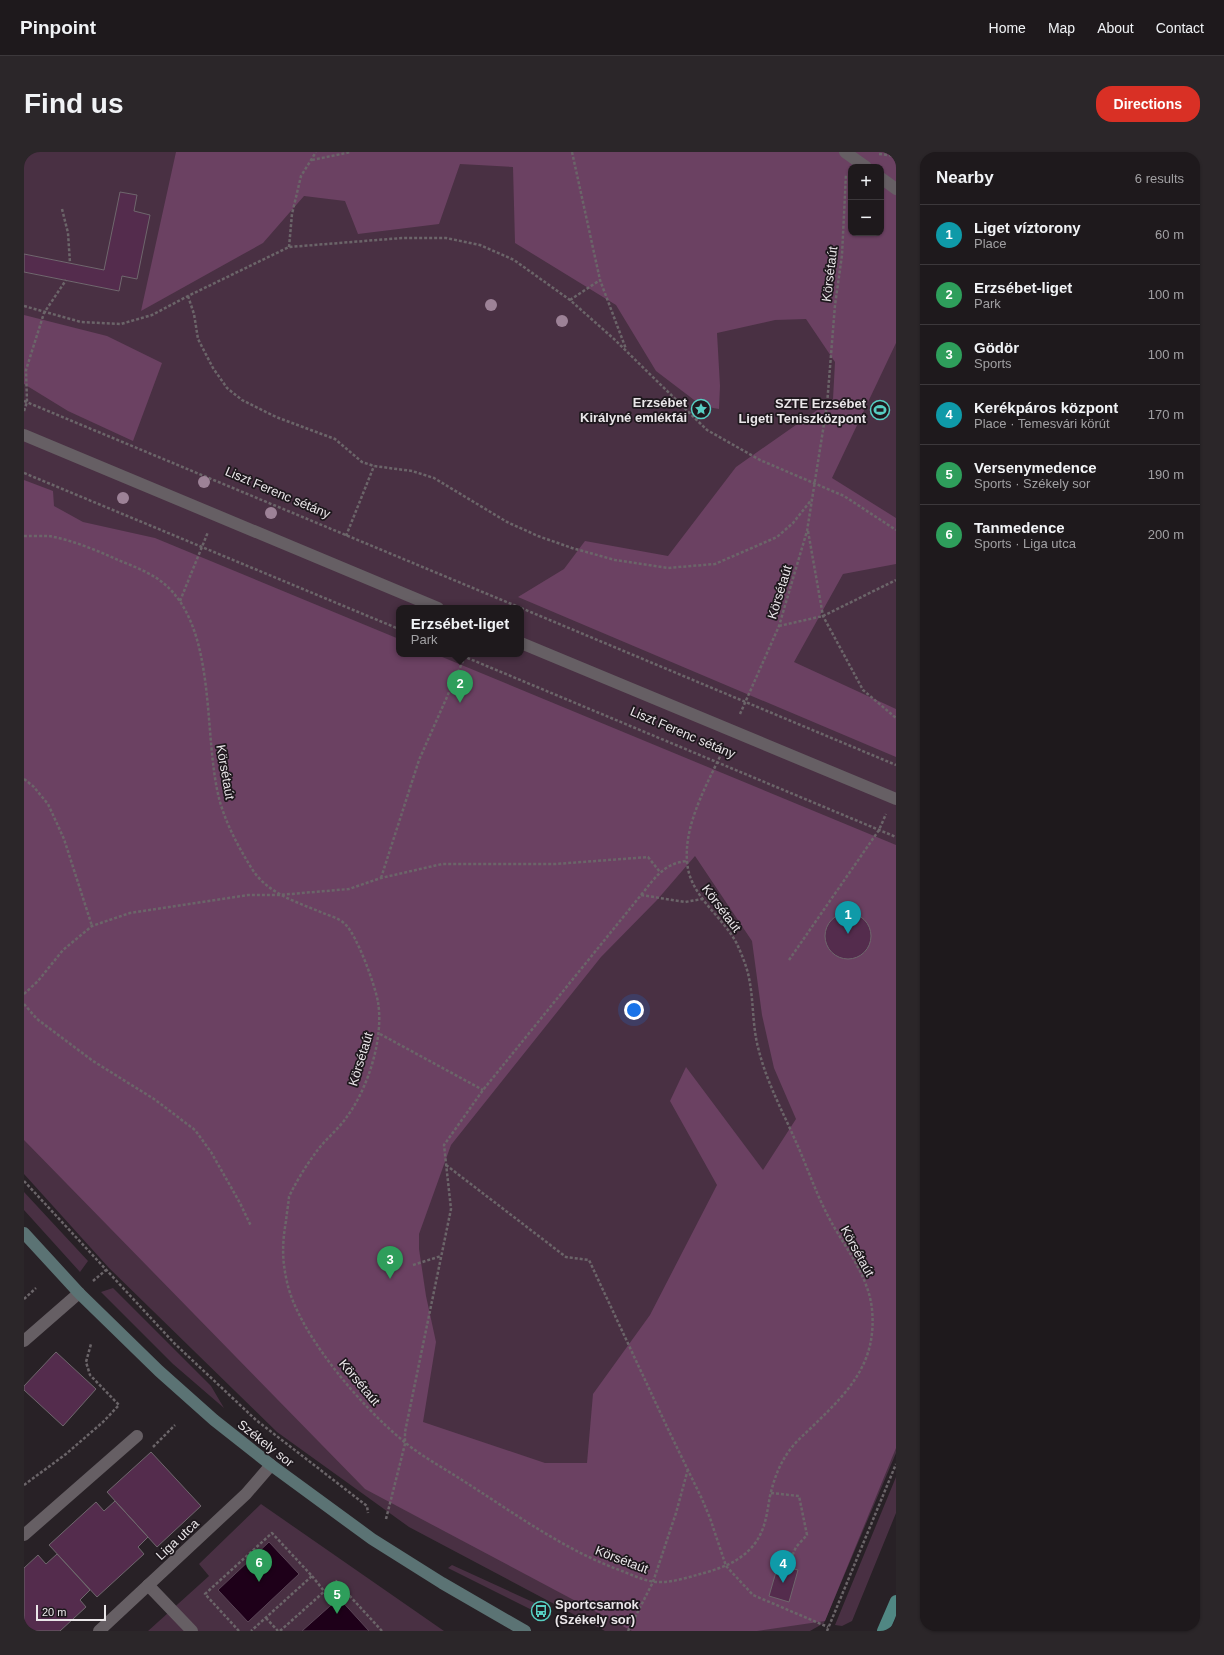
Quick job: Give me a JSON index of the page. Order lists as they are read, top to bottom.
{
  "streets": {
    "street": ["Liszt Ferenc sétány", "Székely sor", "Liga utca"],
    "path": ["Körsétaút"]
  },
  "crossings": [
    ["Körsétaút", "Liszt Ferenc sétány"],
    ["Székely sor", "Liga utca"]
  ],
  "places": {
    "place": ["Erzsébet Királyné emlékfái"],
    "sports": ["SZTE Erzsébet Ligeti Teniszközpont"],
    "bus stop": ["Sportcsarnok (Székely sor)"]
  },
  "scale_bar": "20 m",
  "page": {
    "header": "Pinpoint",
    "nav": [
      "Home",
      "Map",
      "About",
      "Contact"
    ],
    "buttons": "Directions",
    "title": "Find us",
    "heading": ["Nearby", "6 results"],
    "map_buttons": ["+", "−"],
    "list": [
      {
        "mark": "1",
        "name": "Liget víztorony",
        "note": "Place",
        "value": "60 m"
      },
      {
        "mark": "2",
        "name": "Erzsébet-liget",
        "note": "Park",
        "value": "100 m"
      },
      {
        "mark": "3",
        "name": "Gödör",
        "note": "Sports",
        "value": "100 m"
      },
      {
        "mark": "4",
        "name": "Kerékpáros központ",
        "note": "Place · Temesvári körút",
        "value": "170 m"
      },
      {
        "mark": "5",
        "name": "Versenymedence",
        "note": "Sports · Székely sor",
        "value": "190 m"
      },
      {
        "mark": "6",
        "name": "Tanmedence",
        "note": "Sports · Liga utca",
        "value": "200 m"
      }
    ],
    "popup": ["Erzsébet-liget", "Park"],
    "pins": [
      "2",
      "1",
      "3",
      "6",
      "4",
      "5"
    ],
    "scale": "20 m"
  }
}
